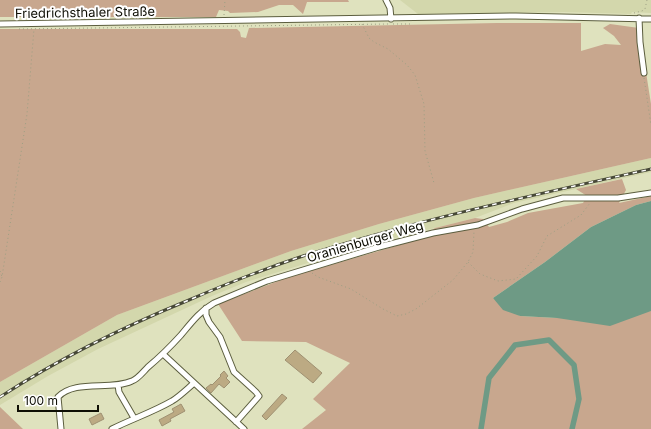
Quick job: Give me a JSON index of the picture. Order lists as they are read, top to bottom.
{
  "streets": {
    "street": ["Friedrichsthaler Straße", "Oranienburger Weg"]
  },
  "scale_bar": "100 m"
}
